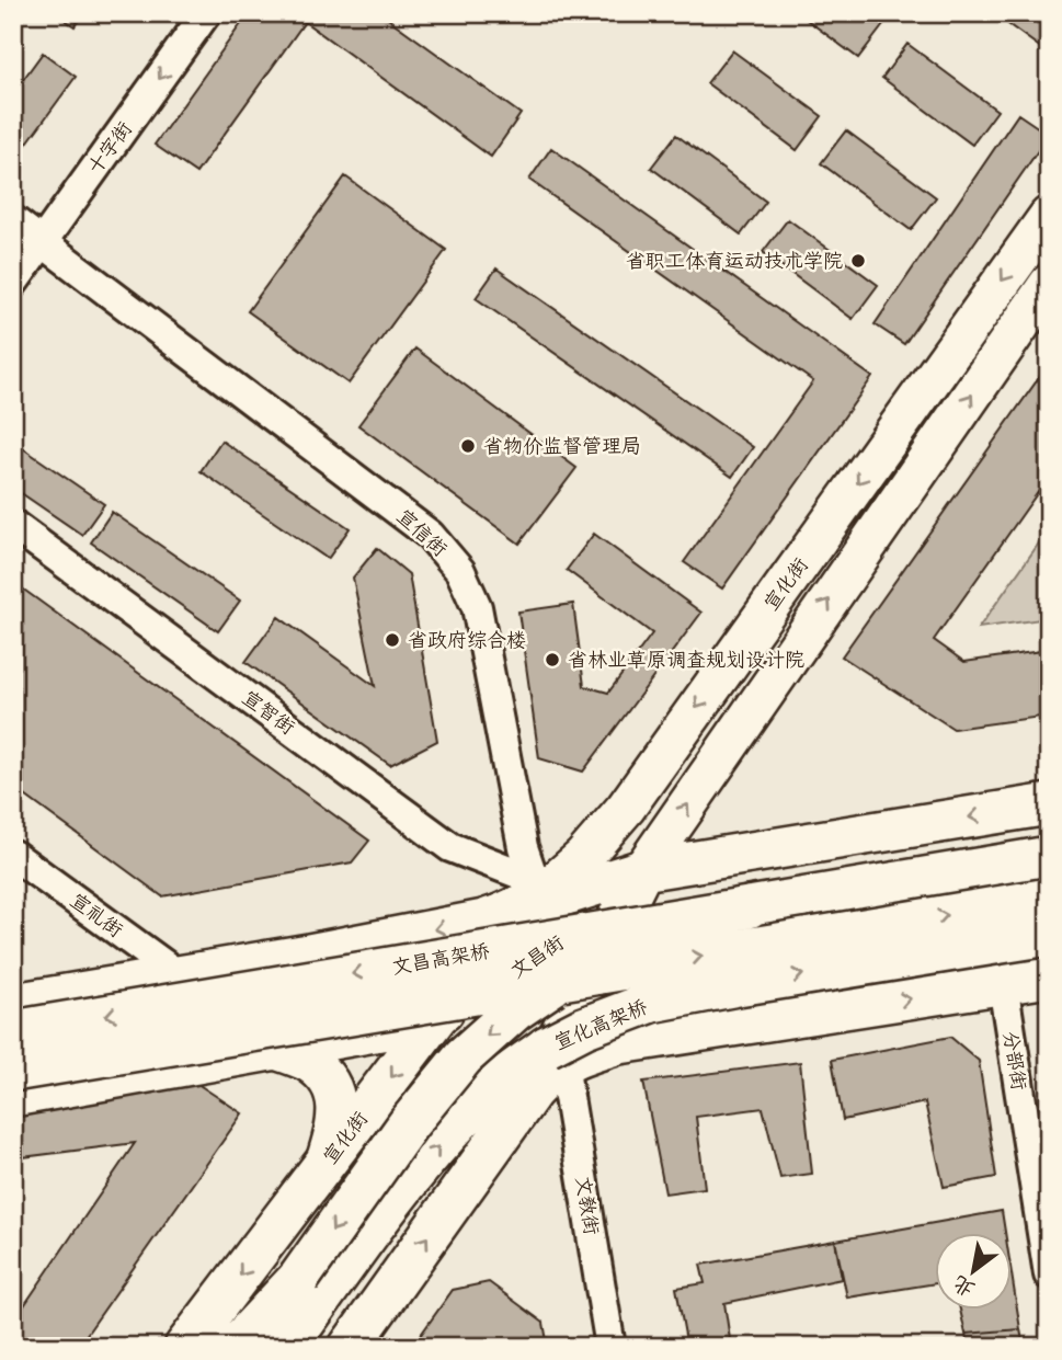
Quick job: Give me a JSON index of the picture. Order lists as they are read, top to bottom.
{
  "streets": {
    "highway": ["宣化街", "文昌高架桥", "宣化高架桥"],
    "main road": ["文昌街"],
    "street": [
      "十字街",
      "宣信街",
      "宣智街",
      "宣礼街",
      "分部街",
      "文教街"
    ]
  },
  "crossings": [
    ["十字街", "宣信街"],
    ["宣信街", "宣化街"],
    ["宣信街", "宣智街"],
    ["宣信街", "文昌街"],
    ["宣化街", "宣智街"],
    ["宣化街", "文昌街"],
    ["文昌高架桥", "宣化高架桥"]
  ],
  "one_way": ["十字街"],
  "places": [
    "省职工体育运动技术学院",
    "省物价监督管理局",
    "省政府综合楼",
    "省林业草原调查规划设计院"
  ],
  "north": "bottom left"
}
